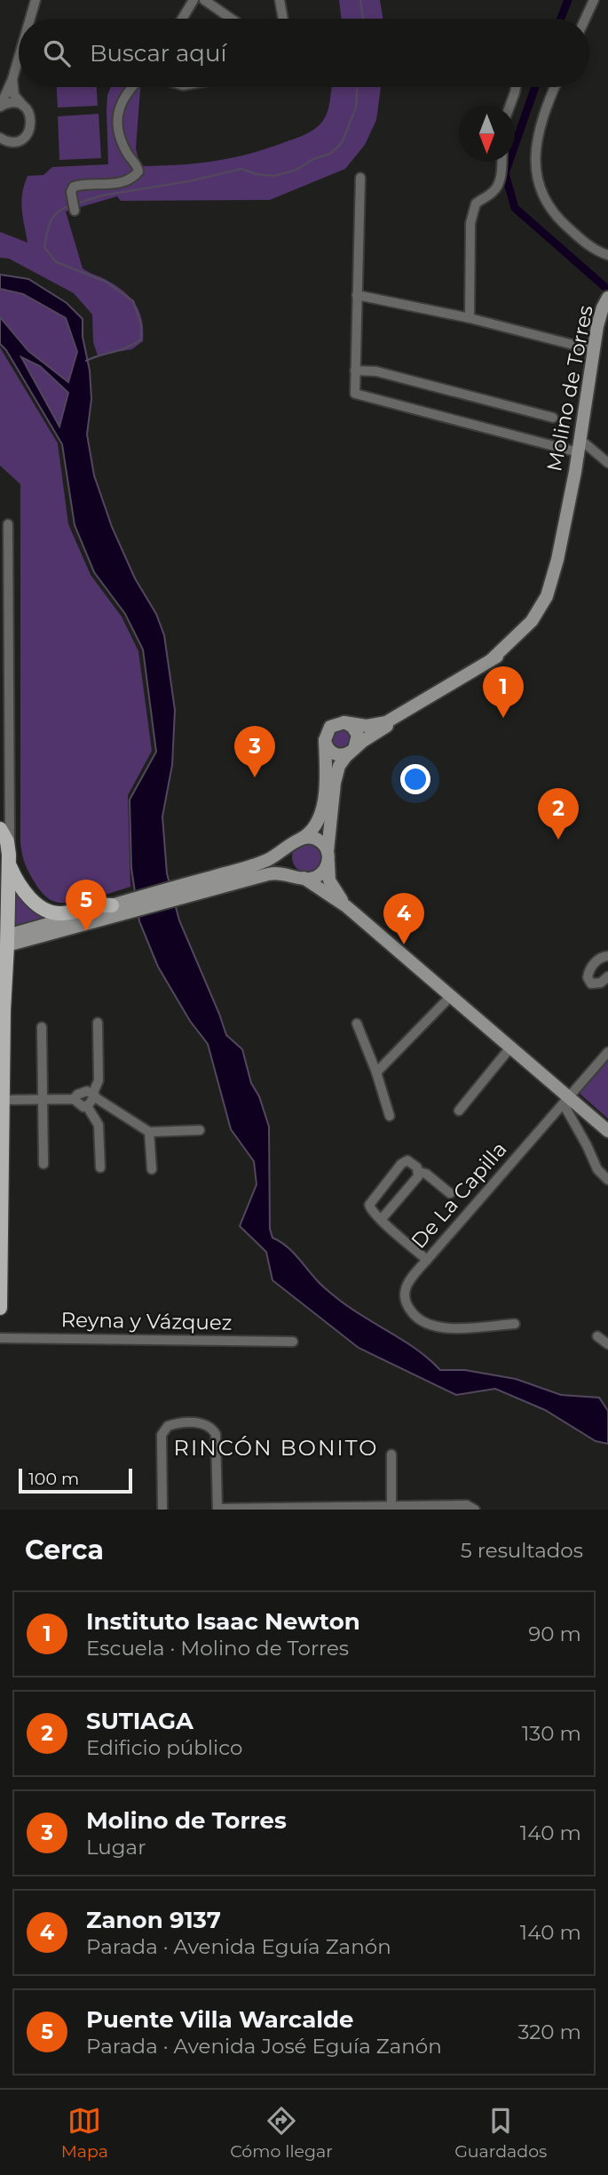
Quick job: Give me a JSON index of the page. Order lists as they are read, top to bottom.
{
  "streets": {
    "main road": ["Molino de Torres"],
    "street": ["De La Capilla", "Reyna y Vázquez"]
  },
  "districts": ["RINCÓN BONITO"],
  "scale_bar": "100 m",
  "north": "bottom",
  "page": {
    "search": "Buscar aquí",
    "pins": [
      "1",
      "3",
      "2",
      "5",
      "4"
    ],
    "scale": "100 m",
    "heading": ["Cerca", "5 resultados"],
    "list": [
      {
        "mark": "1",
        "name": "Instituto Isaac Newton",
        "note": "Escuela · Molino de Torres",
        "value": "90 m"
      },
      {
        "mark": "2",
        "name": "SUTIAGA",
        "note": "Edificio público",
        "value": "130 m"
      },
      {
        "mark": "3",
        "name": "Molino de Torres",
        "note": "Lugar",
        "value": "140 m"
      },
      {
        "mark": "4",
        "name": "Zanon 9137",
        "note": "Parada · Avenida Eguía Zanón",
        "value": "140 m"
      },
      {
        "mark": "5",
        "name": "Puente Villa Warcalde",
        "note": "Parada · Avenida José Eguía Zanón",
        "value": "320 m"
      }
    ],
    "nav": ["Mapa", "Cómo llegar", "Guardados"]
  }
}
